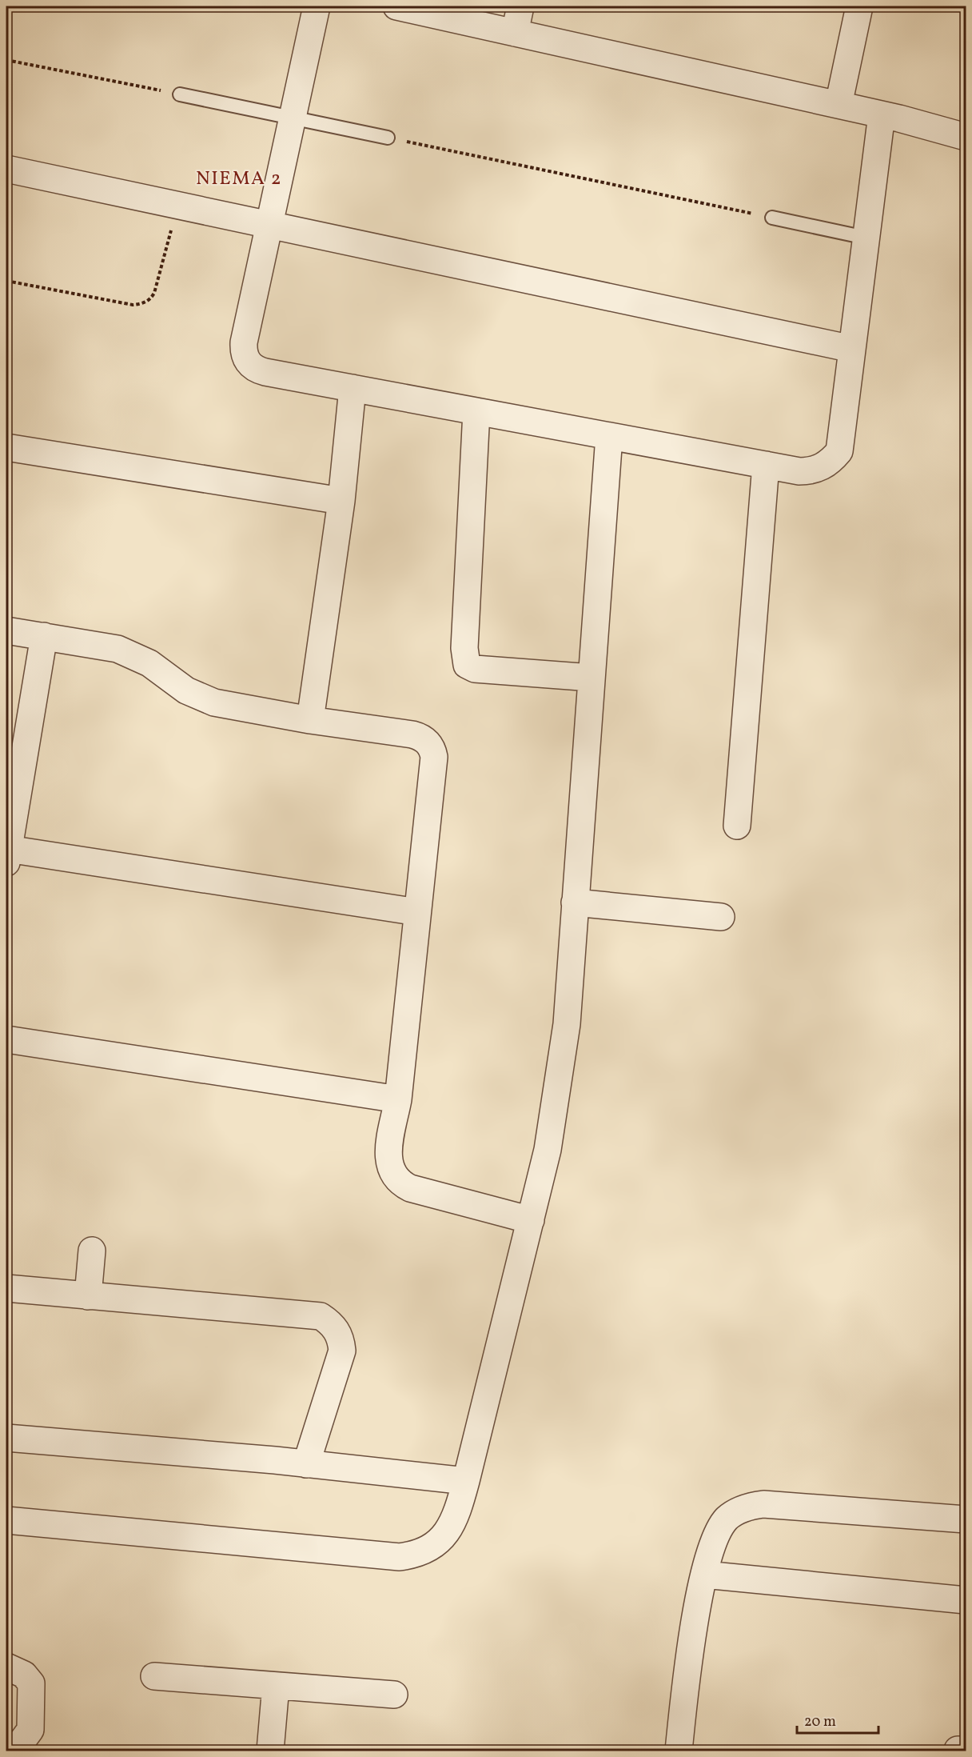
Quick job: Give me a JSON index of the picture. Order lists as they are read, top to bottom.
{
  "districts": ["NIEMA 2"],
  "scale_bar": "20 m"
}
